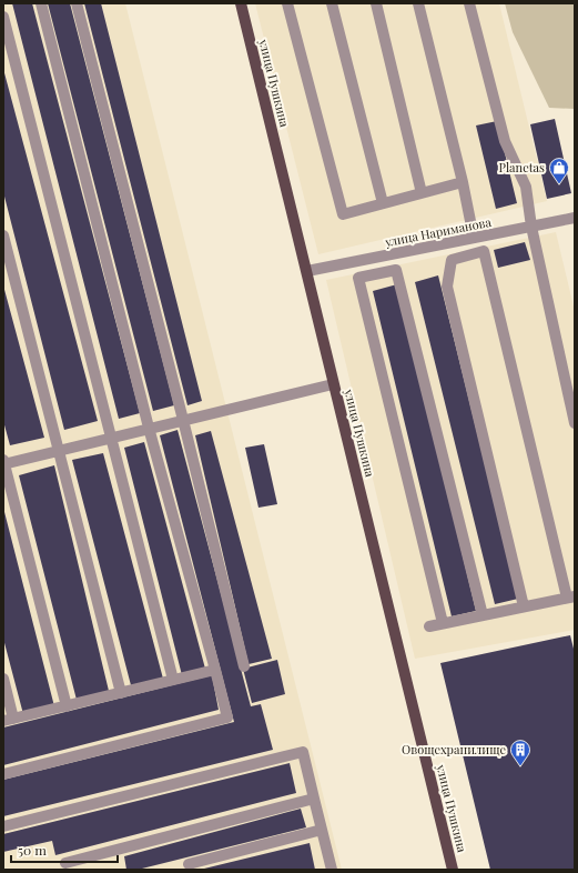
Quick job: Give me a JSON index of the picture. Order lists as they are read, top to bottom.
{
  "streets": {
    "main road": ["улица Пушкина"],
    "street": ["улица Нариманова"]
  },
  "crossings": [
    ["улица Пушкина", "улица Нариманова"]
  ],
  "places": {
    "shop": ["Planetas"],
    "building": ["Овощехранилище"]
  },
  "scale_bar": "50 m"
}
